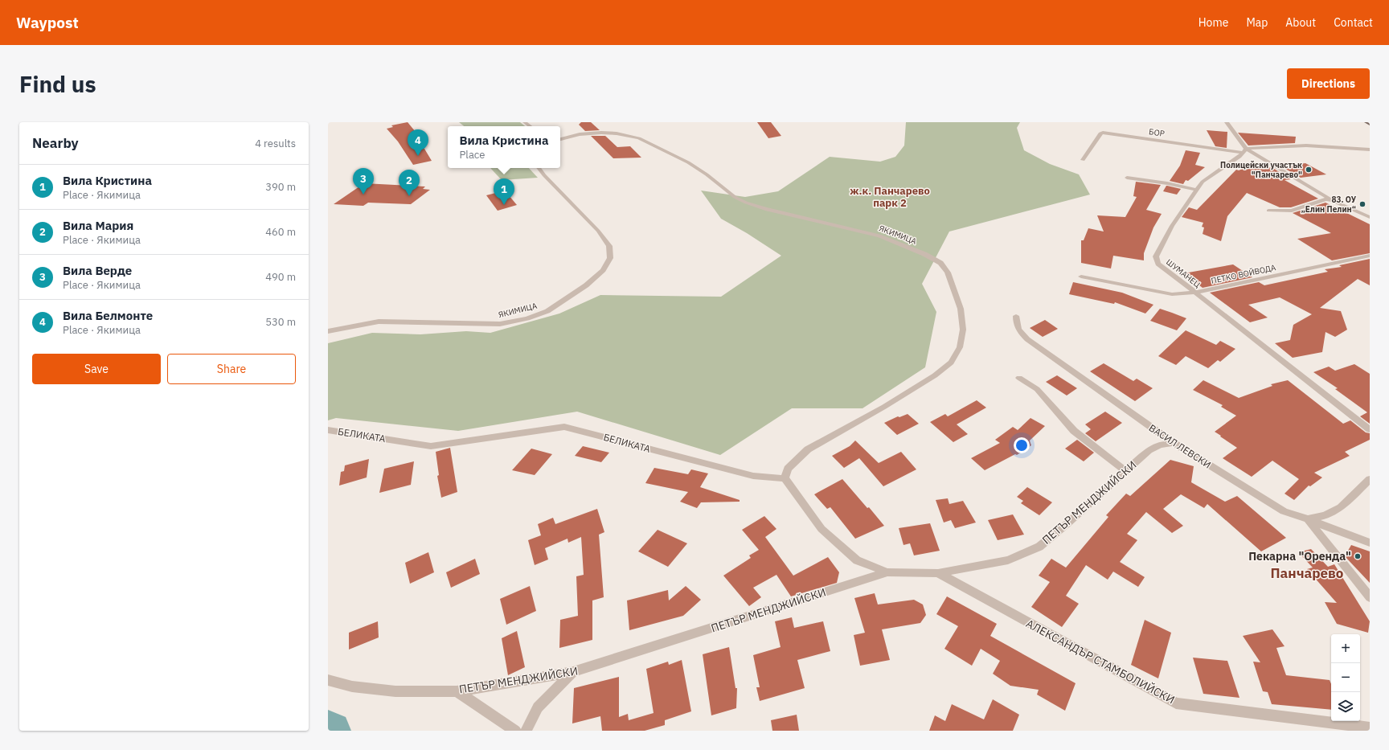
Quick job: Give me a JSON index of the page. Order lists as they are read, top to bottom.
{
  "streets": {
    "street": [
      "БОР",
      "ЯКИМИЦА",
      "ШУМАНЕЦ",
      "ПЕТКО ВОЙВОДА",
      "БЕЛИКАТА",
      "ВАСИЛ ЛЕВСКИ",
      "ПЕТЪР МЕНДЖИЙСКИ",
      "АЛЕКСАНДЪР СТАМБОЛИЙСКИ"
    ]
  },
  "crossings": [
    ["БОР", "ШУМАНЕЦ"],
    ["ЯКИМИЦА", "БЕЛИКАТА"],
    ["ШУМАНЕЦ", "ПЕТКО ВОЙВОДА"],
    ["ВАСИЛ ЛЕВСКИ", "ПЕТЪР МЕНДЖИЙСКИ"],
    ["ПЕТЪР МЕНДЖИЙСКИ", "АЛЕКСАНДЪР СТАМБОЛИЙСКИ"]
  ],
  "districts": ["ж.к. Панчарево парк 2", "Панчарево"],
  "places": ["Полицейски участък \"Панчарево\"", "83. ОУ „Елин Пелин“", "Пекарна \"Оренда\""],
  "page": {
    "header": "Waypost",
    "nav": [
      "Home",
      "Map",
      "About",
      "Contact"
    ],
    "buttons": [
      "Directions",
      ["Save", "Share"]
    ],
    "title": "Find us",
    "heading": ["Nearby", "4 results"],
    "popup": ["Вила Кристина", "Place"],
    "pins": [
      "4",
      "3",
      "2",
      "1"
    ],
    "list": [
      {
        "mark": "1",
        "name": "Вила Кристина",
        "note": "Place · Якимица",
        "value": "390 m"
      },
      {
        "mark": "2",
        "name": "Вила Мария",
        "note": "Place · Якимица",
        "value": "460 m"
      },
      {
        "mark": "3",
        "name": "Вила Верде",
        "note": "Place · Якимица",
        "value": "490 m"
      },
      {
        "mark": "4",
        "name": "Вила Белмонте",
        "note": "Place · Якимица",
        "value": "530 m"
      }
    ],
    "map_buttons": ["+", "−"]
  }
}
